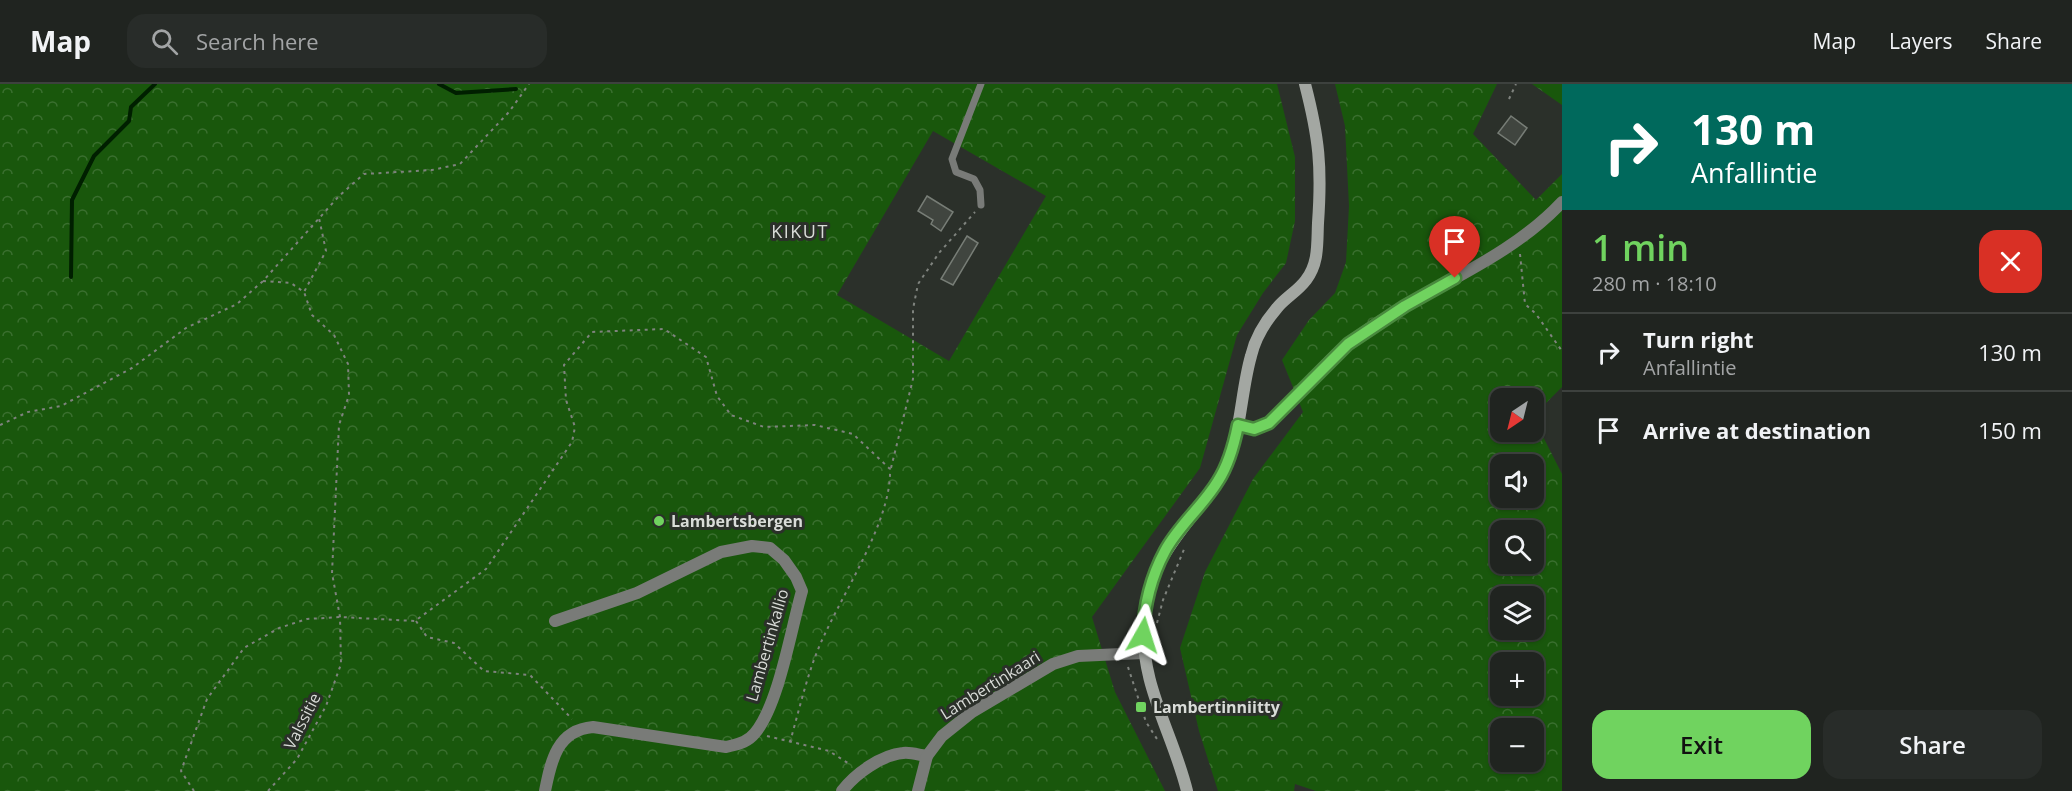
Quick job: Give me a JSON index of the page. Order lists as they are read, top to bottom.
{
  "streets": {
    "street": ["Lambertinkallio", "Lambertinkaari"],
    "path": ["Valssitie"]
  },
  "districts": ["KIKUT"],
  "places": {
    "other": ["Lambertsbergen"],
    "transit": ["Lambertinniitty"]
  },
  "north": "bottom left",
  "page": {
    "header": "Map",
    "search": "Search here",
    "nav": ["Map", "Layers", "Share"],
    "turn": ["130 m", "Anfallintie"],
    "heading": ["1 min", "280 m · 18:10"],
    "list": [
      {
        "name": "Turn right",
        "note": "Anfallintie",
        "value": "130 m"
      },
      {
        "name": "Arrive at destination",
        "value": "150 m"
      }
    ],
    "map_buttons": ["+", "−"],
    "buttons": ["Exit", "Share"]
  }
}
